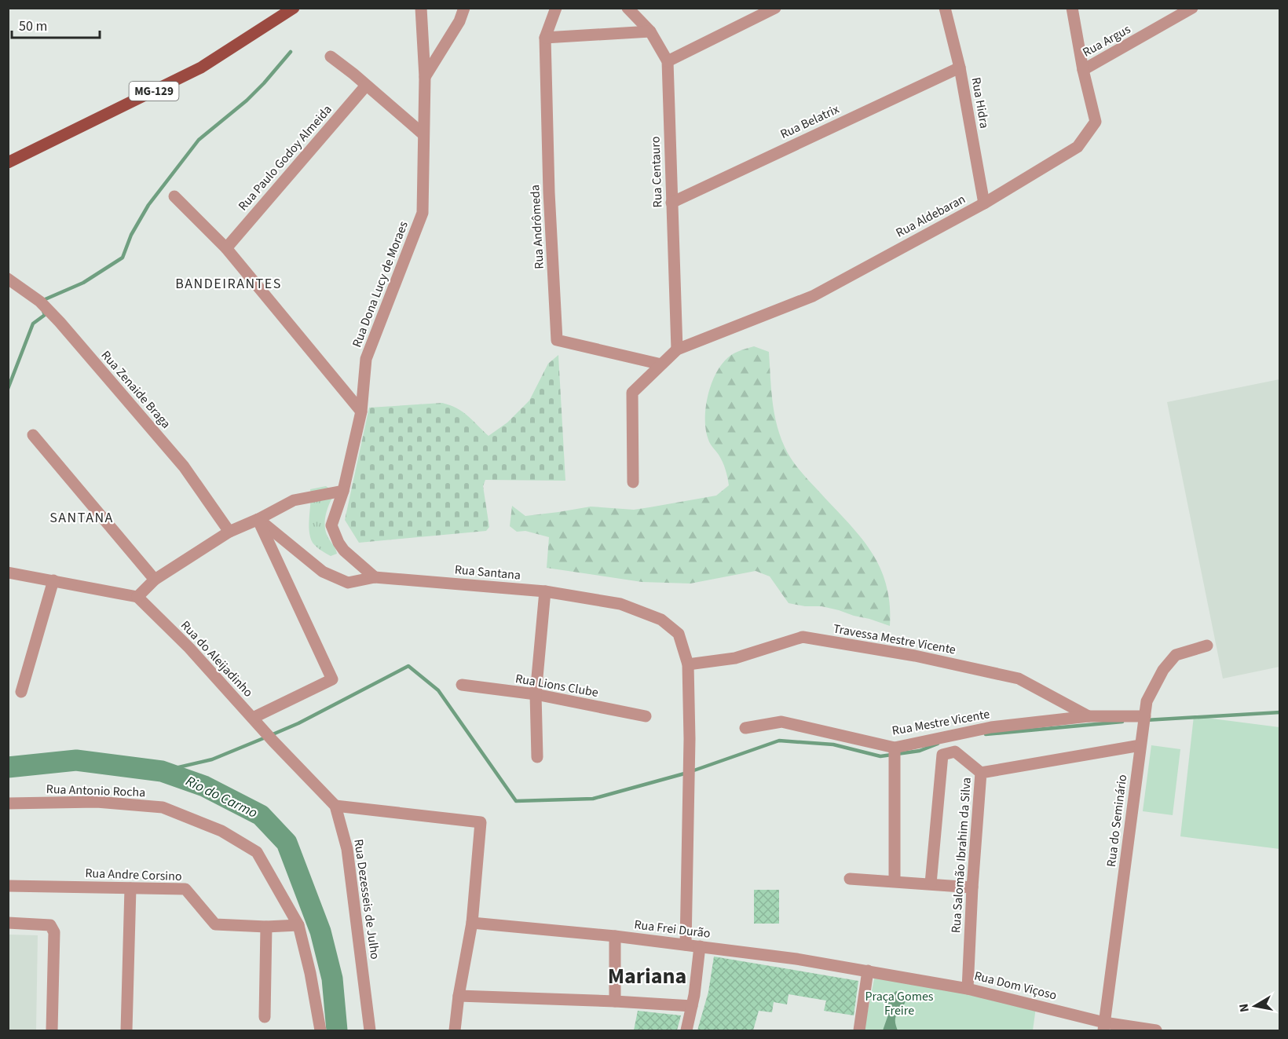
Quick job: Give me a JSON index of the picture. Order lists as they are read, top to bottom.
{
  "streets": {
    "main road": ["MG-129"],
    "street": [
      "Rua Argus",
      "Rua Hidra",
      "Rua Belatrix",
      "Rua Paulo Godoy Almeida",
      "Rua Centauro",
      "Rua Aldebaran",
      "Rua Andrômeda",
      "Rua Dona Lucy de Moraes",
      "Rua Zenaide Braga",
      "Rua Santana",
      "Travessa Mestre Vicente",
      "Rua do Aleijadinho",
      "Rua Lions Clube",
      "Rua Mestre Vicente",
      "Rua Antonio Rocha",
      "Rua do Seminário",
      "Rua Salomão Ibrahim da Silva",
      "Rua Andre Corsino",
      "Rua Dezesseis de Julho",
      "Rua Frei Durão",
      "Rua Dom Viçoso"
    ]
  },
  "crossings": [
    ["Rua Argus", "Rua Aldebaran"],
    ["Rua Hidra", "Rua Belatrix"],
    ["Rua Hidra", "Rua Aldebaran"],
    ["Rua Belatrix", "Rua Centauro"],
    ["Rua Centauro", "Rua Aldebaran"],
    ["Rua Aldebaran", "Rua Andrômeda"],
    ["Rua Dona Lucy de Moraes", "Rua Santana"],
    ["Rua Santana", "Travessa Mestre Vicente"],
    ["Rua Santana", "Rua Frei Durão"],
    ["Travessa Mestre Vicente", "Rua Mestre Vicente"],
    ["Rua do Aleijadinho", "Rua Dezesseis de Julho"],
    ["Rua Mestre Vicente", "Rua do Seminário"],
    ["Rua Antonio Rocha", "Rua Andre Corsino"],
    ["Rua do Seminário", "Rua Salomão Ibrahim da Silva"],
    ["Rua do Seminário", "Rua Dom Viçoso"],
    ["Rua Salomão Ibrahim da Silva", "Rua Dom Viçoso"],
    ["Rua Frei Durão", "Rua Dom Viçoso"]
  ],
  "districts": ["BANDEIRANTES", "SANTANA", "Mariana"],
  "water": ["Rio do Carmo"],
  "parks": ["Praça Gomes Freire"],
  "scale_bar": "50 m",
  "north": "left"
}
